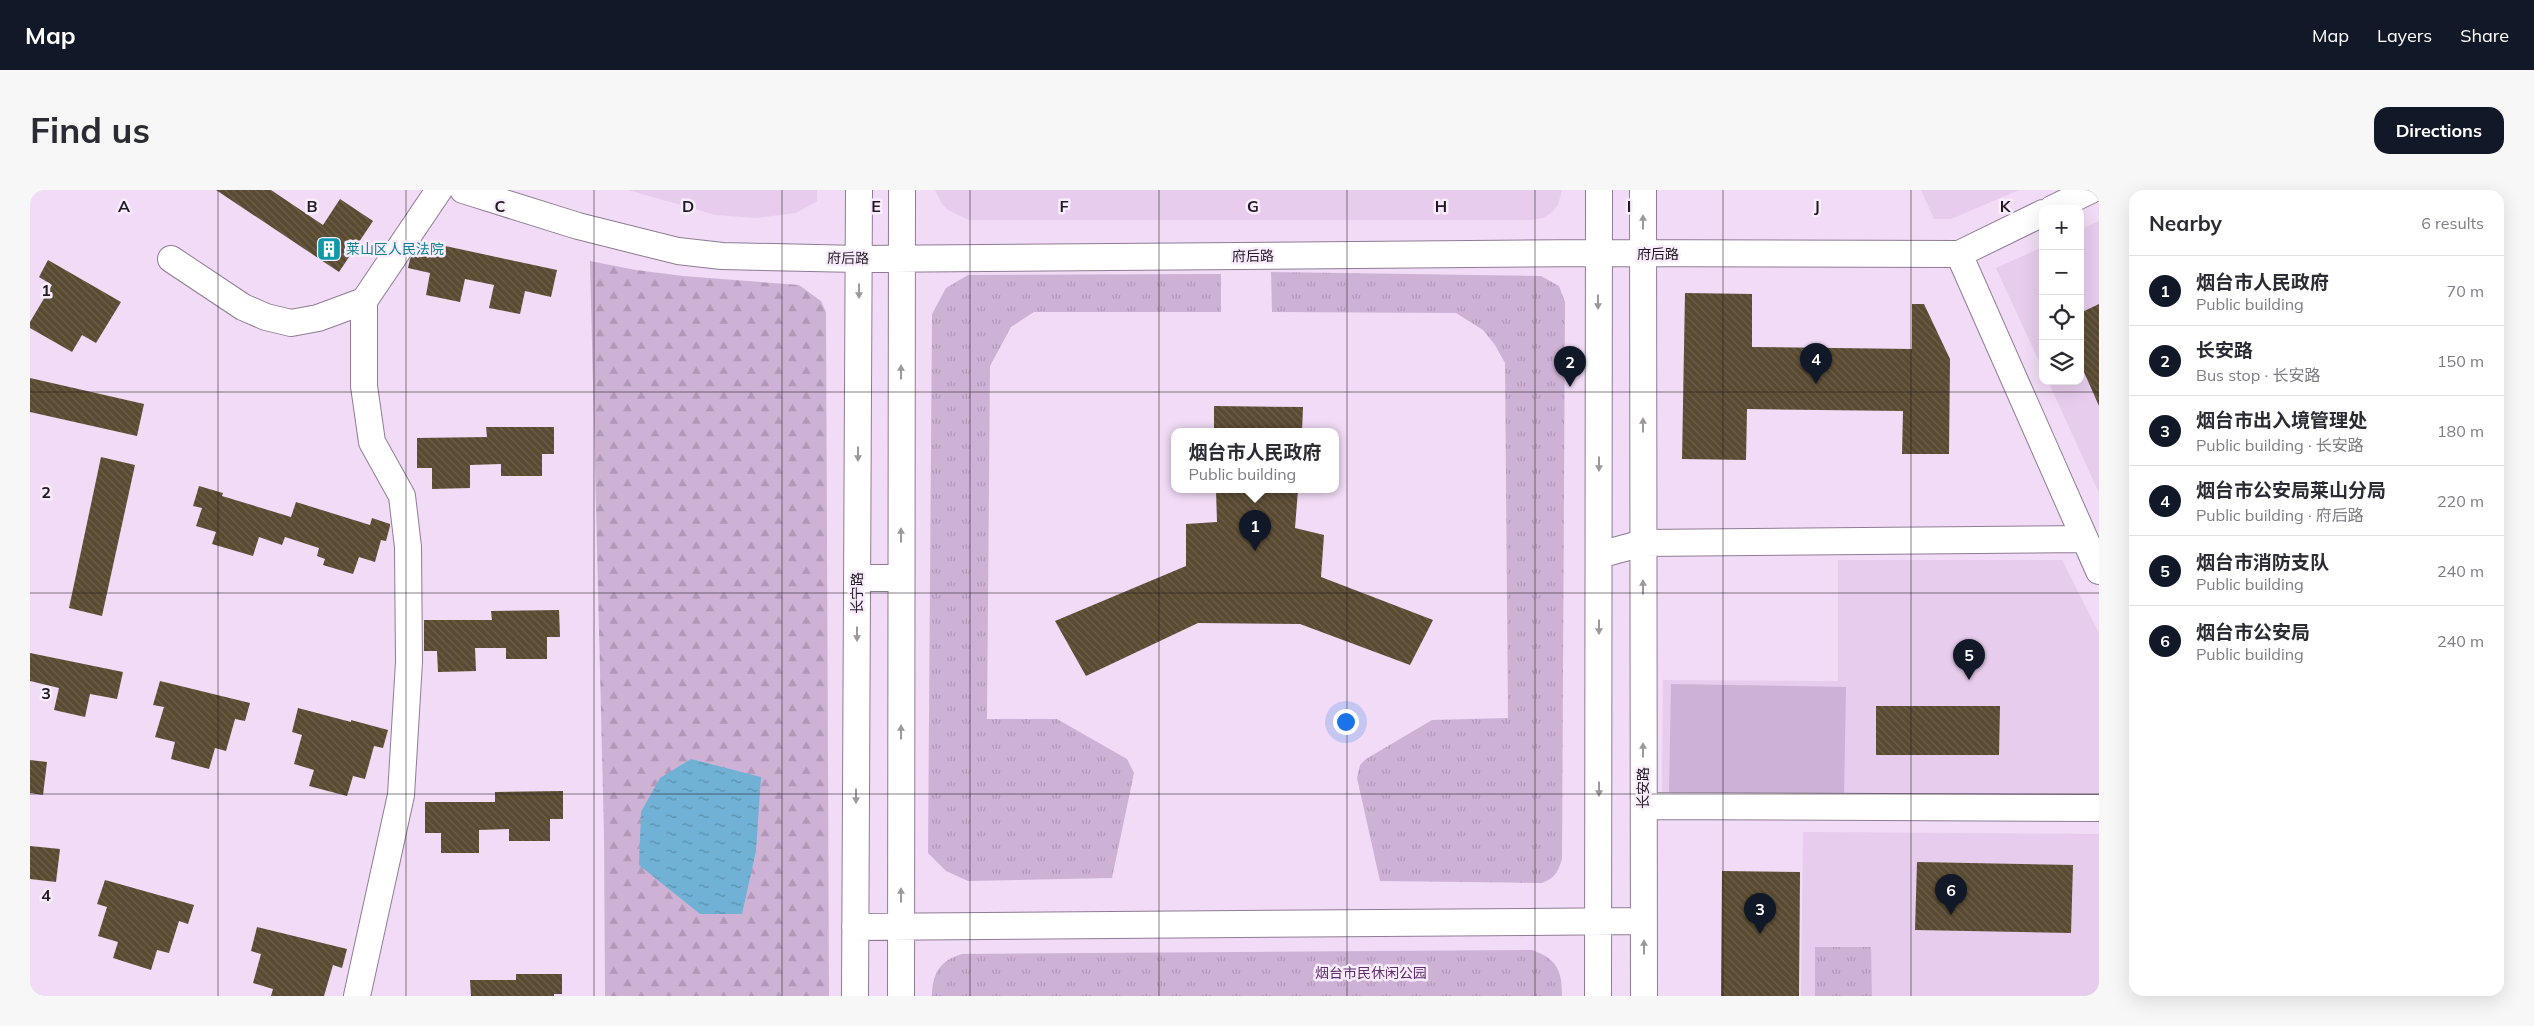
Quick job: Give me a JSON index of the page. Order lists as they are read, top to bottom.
{
  "streets": {
    "street": ["府后路", "长宁路", "长安路"]
  },
  "crossings": [
    ["府后路", "长宁路"],
    ["府后路", "长安路"]
  ],
  "parks": ["烟台市民休闲公园"],
  "places": {
    "building": ["莱山区人民法院"]
  },
  "page": {
    "header": "Map",
    "nav": ["Map", "Layers", "Share"],
    "buttons": "Directions",
    "title": "Find us",
    "heading": ["Nearby", "6 results"],
    "map_buttons": ["+", "−"],
    "list": [
      {
        "mark": "1",
        "name": "烟台市人民政府",
        "note": "Public building",
        "value": "70 m"
      },
      {
        "mark": "2",
        "name": "长安路",
        "note": "Bus stop · 长安路",
        "value": "150 m"
      },
      {
        "mark": "3",
        "name": "烟台市出入境管理处",
        "note": "Public building · 长安路",
        "value": "180 m"
      },
      {
        "mark": "4",
        "name": "烟台市公安局莱山分局",
        "note": "Public building · 府后路",
        "value": "220 m"
      },
      {
        "mark": "5",
        "name": "烟台市消防支队",
        "note": "Public building",
        "value": "240 m"
      },
      {
        "mark": "6",
        "name": "烟台市公安局",
        "note": "Public building",
        "value": "240 m"
      }
    ],
    "pins": [
      "4",
      "2",
      "1",
      "5",
      "6",
      "3"
    ],
    "popup": ["烟台市人民政府", "Public building"]
  },
  "grid": {
    "columns": [
      "A",
      "B",
      "C",
      "D",
      "E",
      "F",
      "G",
      "H",
      "I",
      "J",
      "K"
    ],
    "rows": [
      "1",
      "2",
      "3",
      "4"
    ]
  }
}
